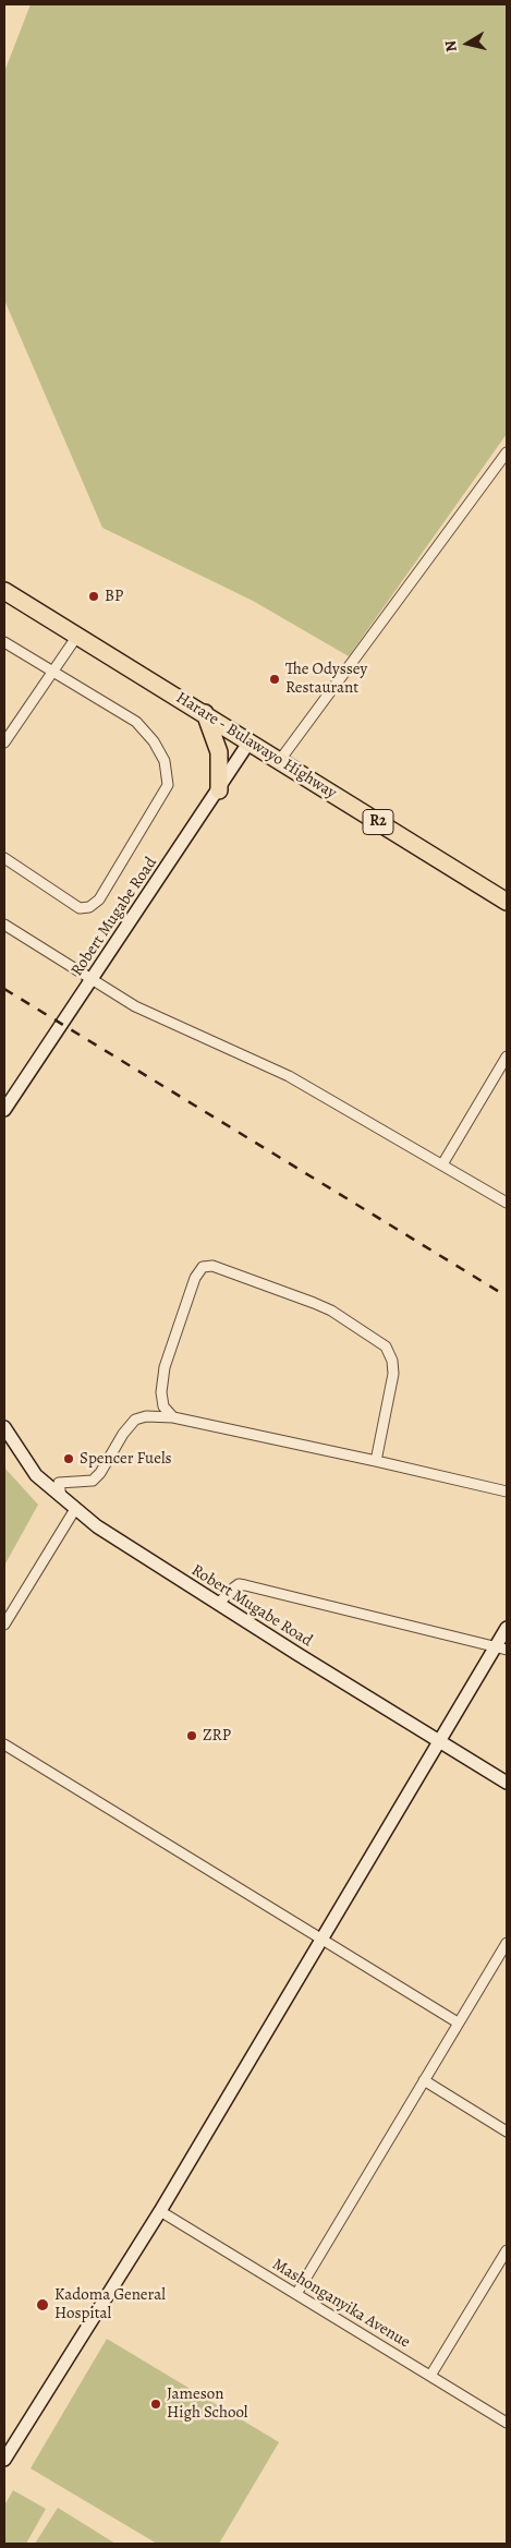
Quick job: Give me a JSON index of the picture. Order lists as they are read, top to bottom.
{
  "streets": {
    "highway": ["Harare - Bulawayo Highway", "R2"],
    "street": ["Robert Mugabe Road", "Mashonganyika Avenue"]
  },
  "crossings": [
    ["Harare - Bulawayo Highway", "Robert Mugabe Road"]
  ],
  "places": [
    "BP",
    "The Odyssey Restaurant",
    "Spencer Fuels",
    "ZRP",
    "Kadoma General Hospital",
    "Jameson High School"
  ],
  "north": "left"
}
